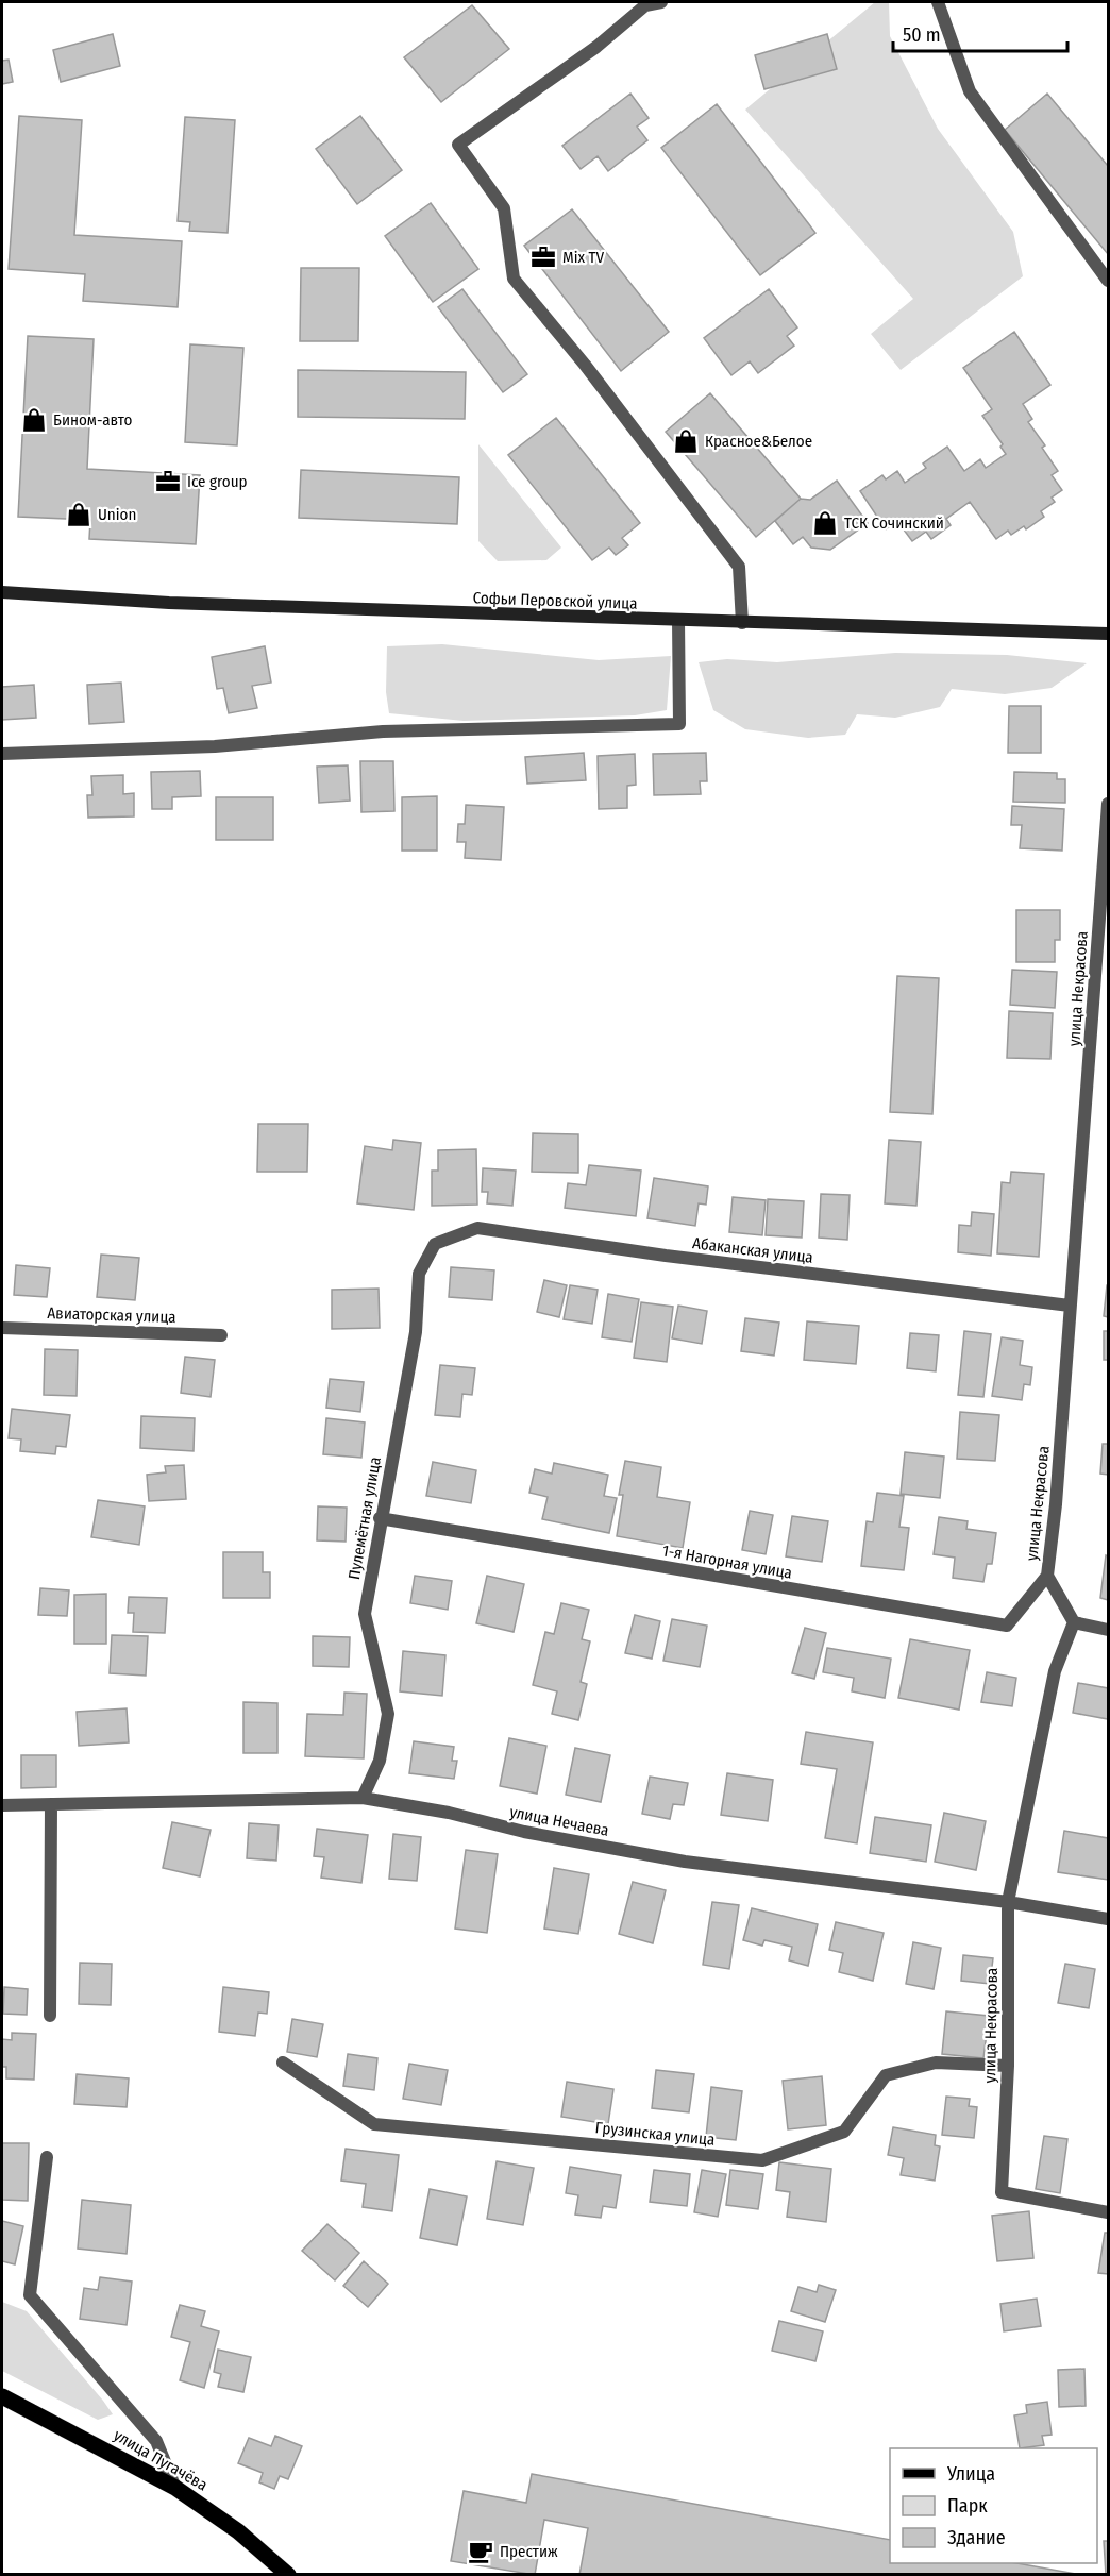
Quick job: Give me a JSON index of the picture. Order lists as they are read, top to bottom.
{
  "streets": {
    "main road": ["Софьи Перовской улица", "улица Пугачёва"],
    "street": [
      "улица Некрасова",
      "Абаканская улица",
      "Авиаторская улица",
      "Пулемётная улица",
      "1-я Нагорная улица",
      "улица Нечаева",
      "Грузинская улица"
    ]
  },
  "crossings": [
    ["улица Некрасова", "Абаканская улица"],
    ["улица Некрасова", "1-я Нагорная улица"],
    ["улица Некрасова", "улица Нечаева"],
    ["улица Некрасова", "Грузинская улица"],
    ["Абаканская улица", "Пулемётная улица"],
    ["Пулемётная улица", "1-я Нагорная улица"],
    ["Пулемётная улица", "улица Нечаева"]
  ],
  "places": {
    "office": ["Mix TV", "Ice group"],
    "shop": [
      "Бином-авто",
      "Красное&Белое",
      "Union",
      "ТСК Сочинский"
    ],
    "cafe": ["Престиж"]
  },
  "legend": ["Улица", "Парк", "Здание"],
  "scale_bar": "50 m"
}
